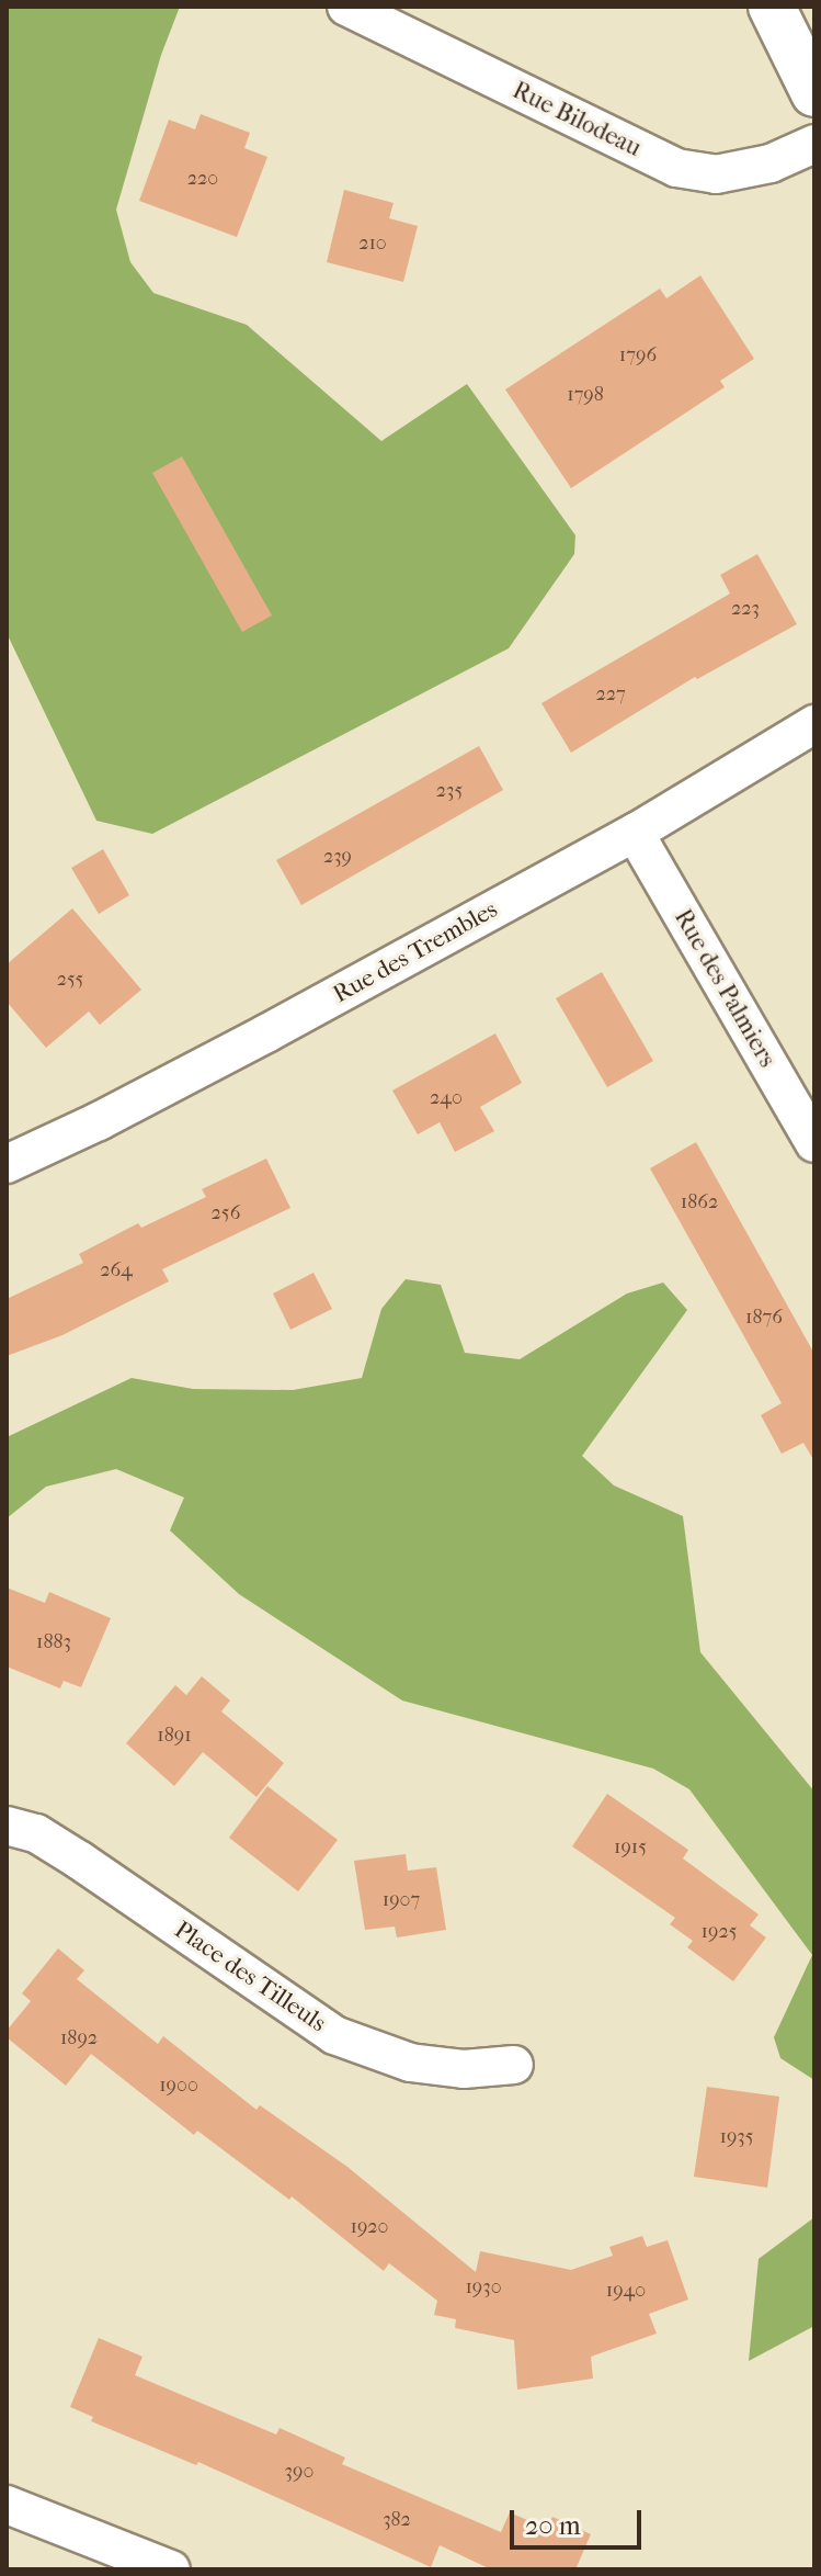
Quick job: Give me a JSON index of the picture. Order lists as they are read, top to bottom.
{
  "streets": {
    "street": [
      "Rue Bilodeau",
      "Rue des Trembles",
      "Rue des Palmiers",
      "Place des Tilleuls"
    ]
  },
  "crossings": [
    ["Rue des Trembles", "Rue des Palmiers"]
  ],
  "house_numbers": [
    "220",
    "210",
    "1796",
    "1798",
    "223",
    "227",
    "235",
    "239",
    "255",
    "240",
    "1862",
    "256",
    "264",
    "1876",
    "1883",
    "1891",
    "1915",
    "1907",
    "1925",
    "1892",
    "1900",
    "1935",
    "1920",
    "1930",
    "1940",
    "390",
    "382"
  ],
  "scale_bar": "20 m"
}
